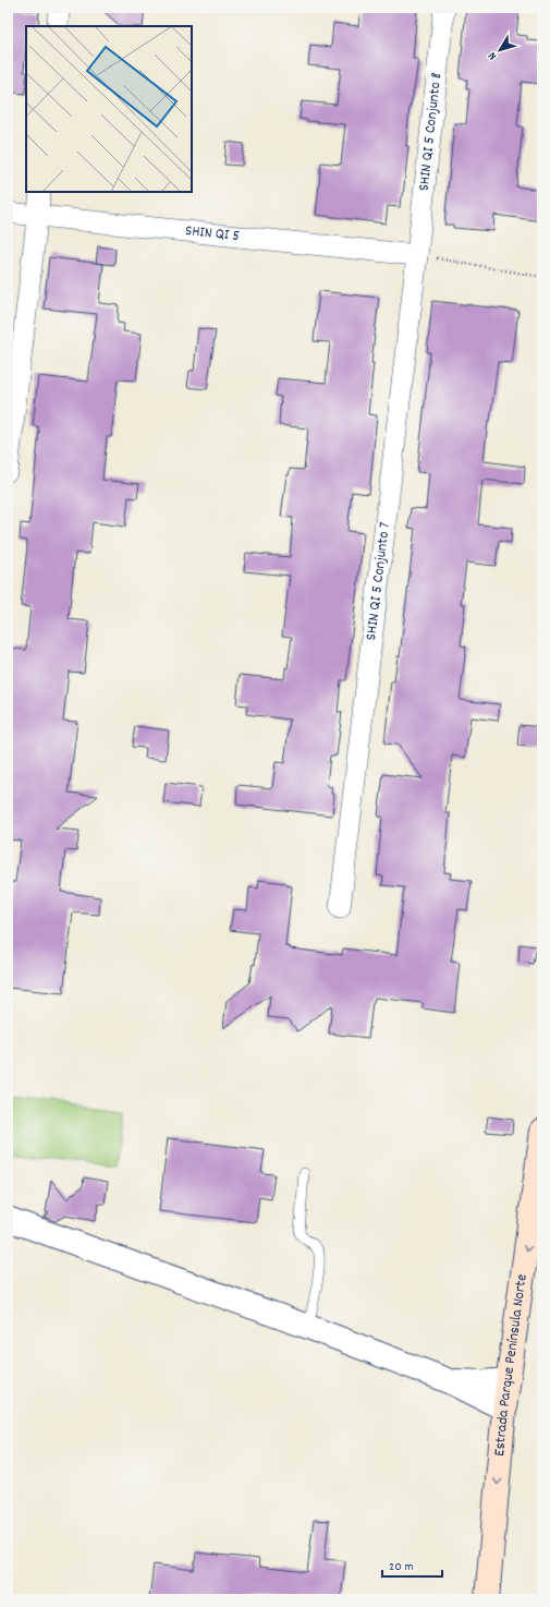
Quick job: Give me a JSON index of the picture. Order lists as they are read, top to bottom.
{
  "streets": {
    "main road": ["Estrada Parque Península Norte"],
    "street": ["SHIN QI 5 Conjunto 8", "SHIN QI 5", "SHIN QI 5 Conjunto 7"]
  },
  "crossings": [
    ["SHIN QI 5 Conjunto 8", "SHIN QI 5"],
    ["SHIN QI 5 Conjunto 8", "SHIN QI 5 Conjunto 7"],
    ["SHIN QI 5", "SHIN QI 5 Conjunto 7"]
  ],
  "one_way": ["Estrada Parque Península Norte"],
  "scale_bar": "20 m",
  "north": "bottom left"
}
